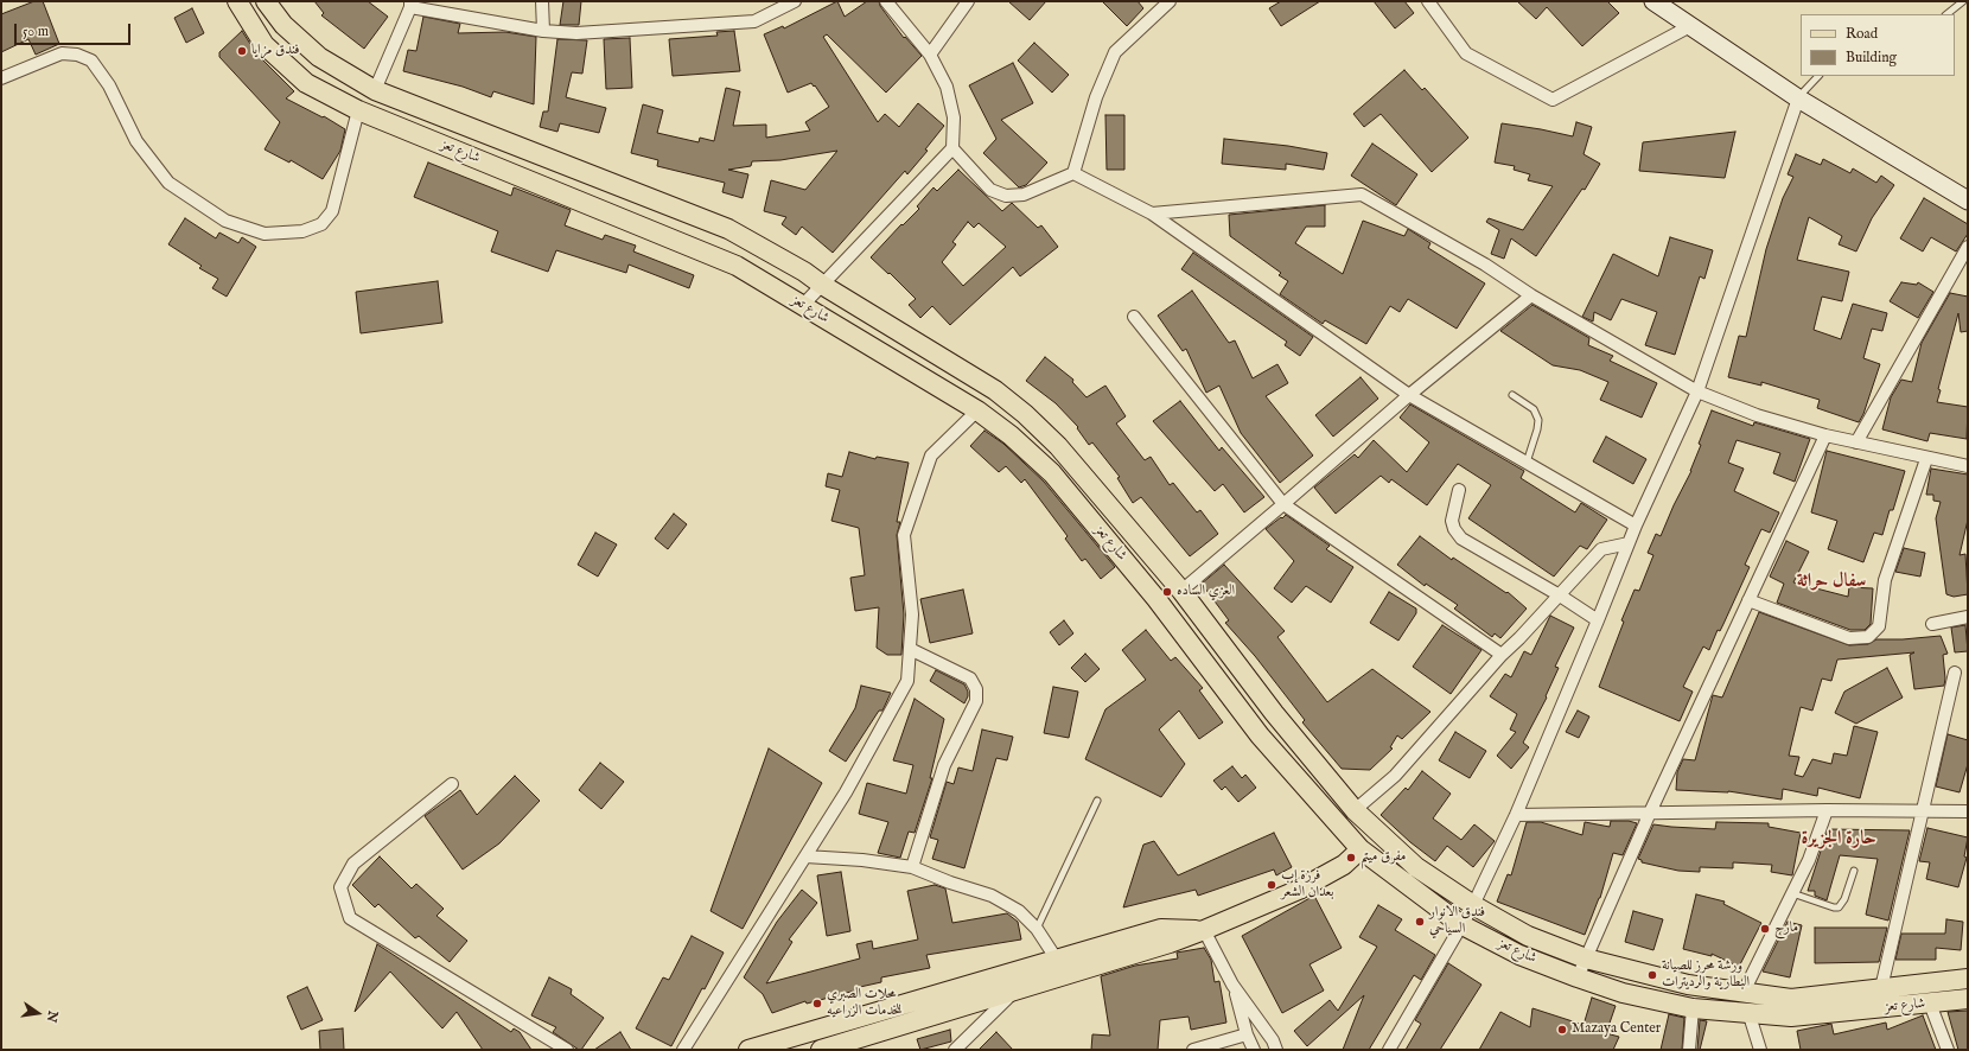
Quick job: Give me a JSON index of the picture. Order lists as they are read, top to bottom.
{
  "streets": {
    "main road": ["شارع تعز"]
  },
  "districts": ["سفال حراثة", "حارة الجزيرة"],
  "places": [
    "فندق مزايا",
    "العزي الساده",
    "مفرق ميتم",
    "فرزة إب بعدان الشعر",
    "فندق الانوار السياحي",
    "مارح",
    "ورشة محرز للصيانة البطارية والرديترات",
    "محلات الصبري للخدمات الزراعيه",
    "Mazaya Center"
  ],
  "legend": ["Road", "Building"],
  "scale_bar": "50 m",
  "north": "right"
}
